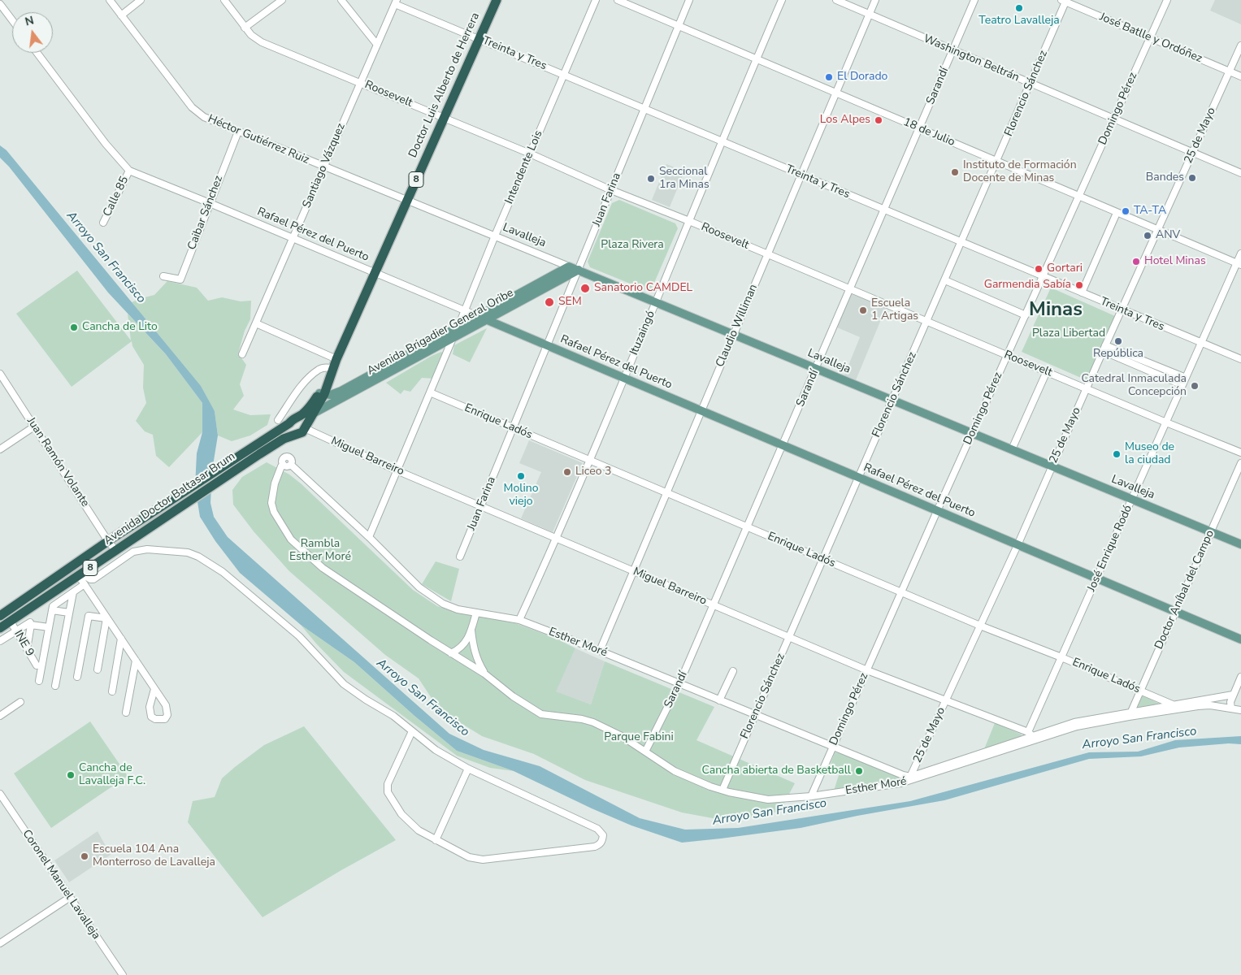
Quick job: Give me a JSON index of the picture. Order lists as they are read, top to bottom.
{
  "streets": {
    "highway": ["Doctor Luis Alberto de Herrera", "8", "Avenida Doctor Baltasar Brum"],
    "main road": ["Rafael Pérez del Puerto", "Lavalleja", "Avenida Brigadier General Oribe"],
    "street": [
      "José Batlle y Ordóñez",
      "Treinta y Tres",
      "Washington Beltrán",
      "Sarandí",
      "Florencio Sánchez",
      "Roosevelt",
      "Domingo Pérez",
      "18 de Julio",
      "25 de Mayo",
      "Héctor Gutiérrez Ruiz",
      "Santiago Vázquez",
      "Intendente Lois",
      "Calle 85",
      "Juan Farina",
      "Caibar Sánchez",
      "Claudio Williman",
      "Ituzaingó",
      "Enrique Ladós",
      "Miguel Barreiro",
      "Juan Ramón Volante",
      "José Enrique Rodó",
      "Doctor Aníbal del Campo",
      "Esther Moré",
      "INE 9",
      "Coronel Manuel Lavalleja"
    ]
  },
  "crossings": [
    ["José Batlle y Ordóñez", "Florencio Sánchez"],
    ["José Batlle y Ordóñez", "Domingo Pérez"],
    ["José Batlle y Ordóñez", "25 de Mayo"],
    ["Treinta y Tres", "Doctor Luis Alberto de Herrera"],
    ["Treinta y Tres", "Sarandí"],
    ["Treinta y Tres", "Florencio Sánchez"],
    ["Treinta y Tres", "Domingo Pérez"],
    ["Treinta y Tres", "25 de Mayo"],
    ["Treinta y Tres", "Santiago Vázquez"],
    ["Treinta y Tres", "Intendente Lois"],
    ["Treinta y Tres", "Juan Farina"],
    ["Treinta y Tres", "Claudio Williman"],
    ["Treinta y Tres", "Ituzaingó"],
    ["Treinta y Tres", "José Enrique Rodó"],
    ["Washington Beltrán", "Sarandí"],
    ["Washington Beltrán", "Florencio Sánchez"],
    ["Washington Beltrán", "Domingo Pérez"],
    ["Washington Beltrán", "25 de Mayo"],
    ["Washington Beltrán", "Claudio Williman"],
    ["Doctor Luis Alberto de Herrera", "Roosevelt"],
    ["Doctor Luis Alberto de Herrera", "Héctor Gutiérrez Ruiz"],
    ["Doctor Luis Alberto de Herrera", "8"],
    ["Doctor Luis Alberto de Herrera", "Rafael Pérez del Puerto"],
    ["Doctor Luis Alberto de Herrera", "Lavalleja"],
    ["Doctor Luis Alberto de Herrera", "Avenida Brigadier General Oribe"],
    ["Doctor Luis Alberto de Herrera", "Miguel Barreiro"],
    ["Doctor Luis Alberto de Herrera", "Avenida Doctor Baltasar Brum"],
    ["Sarandí", "Roosevelt"],
    ["Sarandí", "18 de Julio"],
    ["Sarandí", "Rafael Pérez del Puerto"],
    ["Sarandí", "Lavalleja"],
    ["Sarandí", "Enrique Ladós"],
    ["Sarandí", "Miguel Barreiro"],
    ["Sarandí", "Esther Moré"],
    ["Florencio Sánchez", "Roosevelt"],
    ["Florencio Sánchez", "18 de Julio"],
    ["Florencio Sánchez", "Rafael Pérez del Puerto"],
    ["Florencio Sánchez", "Lavalleja"],
    ["Florencio Sánchez", "Enrique Ladós"],
    ["Florencio Sánchez", "Miguel Barreiro"],
    ["Florencio Sánchez", "Esther Moré"],
    ["Roosevelt", "Domingo Pérez"],
    ["Roosevelt", "25 de Mayo"],
    ["Roosevelt", "Santiago Vázquez"],
    ["Roosevelt", "Intendente Lois"],
    ["Roosevelt", "Juan Farina"],
    ["Roosevelt", "Claudio Williman"],
    ["Roosevelt", "Ituzaingó"],
    ["Roosevelt", "José Enrique Rodó"],
    ["Domingo Pérez", "18 de Julio"],
    ["Domingo Pérez", "Rafael Pérez del Puerto"],
    ["Domingo Pérez", "Lavalleja"],
    ["Domingo Pérez", "Enrique Ladós"],
    ["Domingo Pérez", "Miguel Barreiro"],
    ["Domingo Pérez", "Esther Moré"],
    ["18 de Julio", "25 de Mayo"],
    ["18 de Julio", "Juan Farina"],
    ["18 de Julio", "Claudio Williman"],
    ["18 de Julio", "Ituzaingó"],
    ["18 de Julio", "José Enrique Rodó"],
    ["25 de Mayo", "Rafael Pérez del Puerto"],
    ["25 de Mayo", "Lavalleja"],
    ["25 de Mayo", "Enrique Ladós"],
    ["25 de Mayo", "Miguel Barreiro"],
    ["25 de Mayo", "Esther Moré"],
    ["Héctor Gutiérrez Ruiz", "Santiago Vázquez"],
    ["Héctor Gutiérrez Ruiz", "Caibar Sánchez"],
    ["Héctor Gutiérrez Ruiz", "Lavalleja"],
    ["Santiago Vázquez", "Rafael Pérez del Puerto"],
    ["Intendente Lois", "Rafael Pérez del Puerto"],
    ["Intendente Lois", "Lavalleja"],
    ["Intendente Lois", "Avenida Brigadier General Oribe"],
    ["Intendente Lois", "Enrique Ladós"],
    ["Intendente Lois", "Miguel Barreiro"],
    ["Intendente Lois", "Esther Moré"],
    ["8", "Miguel Barreiro"],
    ["8", "Avenida Doctor Baltasar Brum"],
    ["Calle 85", "Rafael Pérez del Puerto"],
    ["Juan Farina", "Rafael Pérez del Puerto"],
    ["Juan Farina", "Lavalleja"],
    ["Juan Farina", "Avenida Brigadier General Oribe"],
    ["Juan Farina", "Enrique Ladós"],
    ["Juan Farina", "Miguel Barreiro"],
    ["Caibar Sánchez", "Rafael Pérez del Puerto"],
    ["Rafael Pérez del Puerto", "Claudio Williman"],
    ["Rafael Pérez del Puerto", "Avenida Brigadier General Oribe"],
    ["Rafael Pérez del Puerto", "Ituzaingó"],
    ["Rafael Pérez del Puerto", "José Enrique Rodó"],
    ["Rafael Pérez del Puerto", "Doctor Aníbal del Campo"],
    ["Lavalleja", "Claudio Williman"],
    ["Lavalleja", "Avenida Brigadier General Oribe"],
    ["Lavalleja", "Ituzaingó"],
    ["Lavalleja", "José Enrique Rodó"],
    ["Lavalleja", "Doctor Aníbal del Campo"],
    ["Claudio Williman", "Enrique Ladós"],
    ["Claudio Williman", "Miguel Barreiro"],
    ["Claudio Williman", "Esther Moré"],
    ["Ituzaingó", "Enrique Ladós"],
    ["Ituzaingó", "Miguel Barreiro"],
    ["Ituzaingó", "Esther Moré"],
    ["Enrique Ladós", "José Enrique Rodó"],
    ["Enrique Ladós", "Doctor Aníbal del Campo"],
    ["Enrique Ladós", "Esther Moré"],
    ["Miguel Barreiro", "Avenida Doctor Baltasar Brum"],
    ["Miguel Barreiro", "José Enrique Rodó"],
    ["Miguel Barreiro", "Esther Moré"],
    ["Juan Ramón Volante", "Avenida Doctor Baltasar Brum"],
    ["Avenida Doctor Baltasar Brum", "INE 9"],
    ["José Enrique Rodó", "Esther Moré"],
    ["Doctor Aníbal del Campo", "Esther Moré"]
  ],
  "districts": ["Minas"],
  "water": ["Arroyo San Francisco"],
  "parks": [
    "Plaza Rivera",
    "Plaza Libertad",
    "Rambla Esther Moré",
    "Parque Fabini"
  ],
  "places": [
    "Teatro Lavalleja",
    "El Dorado",
    "Los Alpes",
    "Instituto de Formación Docente de Minas",
    "Bandes",
    "Seccional 1ra Minas",
    "TA-TA",
    "ANV",
    "Hotel Minas",
    "Gortari",
    "Garmendia Sabía",
    "Sanatorio CAMDEL",
    "SEM",
    "Escuela 1 Artigas",
    "Cancha de Lito",
    "República",
    "Catedral Inmaculada Concepción",
    "Museo de la ciudad",
    "Liceo 3",
    "Molino viejo",
    "Cancha abierta de Basketball",
    "Cancha de Lavalleja F.C.",
    "Escuela 104 Ana Monterroso de Lavalleja"
  ],
  "north": "top"
}
